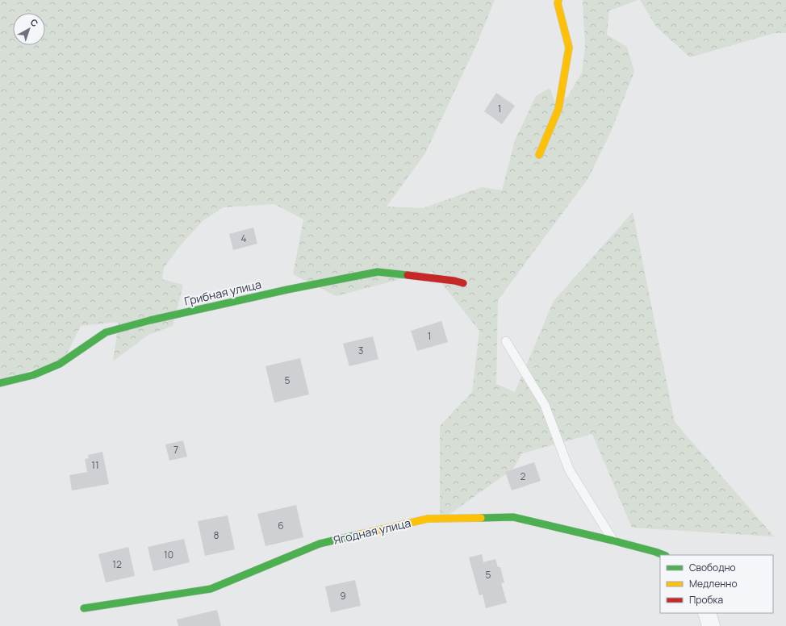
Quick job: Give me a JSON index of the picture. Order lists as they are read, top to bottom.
{
  "streets": {
    "street": ["Грибная улица", "Ягодная улица"]
  },
  "house_numbers": [
    "1",
    "4",
    "1",
    "3",
    "5",
    "7",
    "11",
    "2",
    "6",
    "8",
    "10",
    "12",
    "5",
    "9"
  ],
  "legend": ["Свободно", "Медленно", "Пробка"],
  "north": "top right"
}
